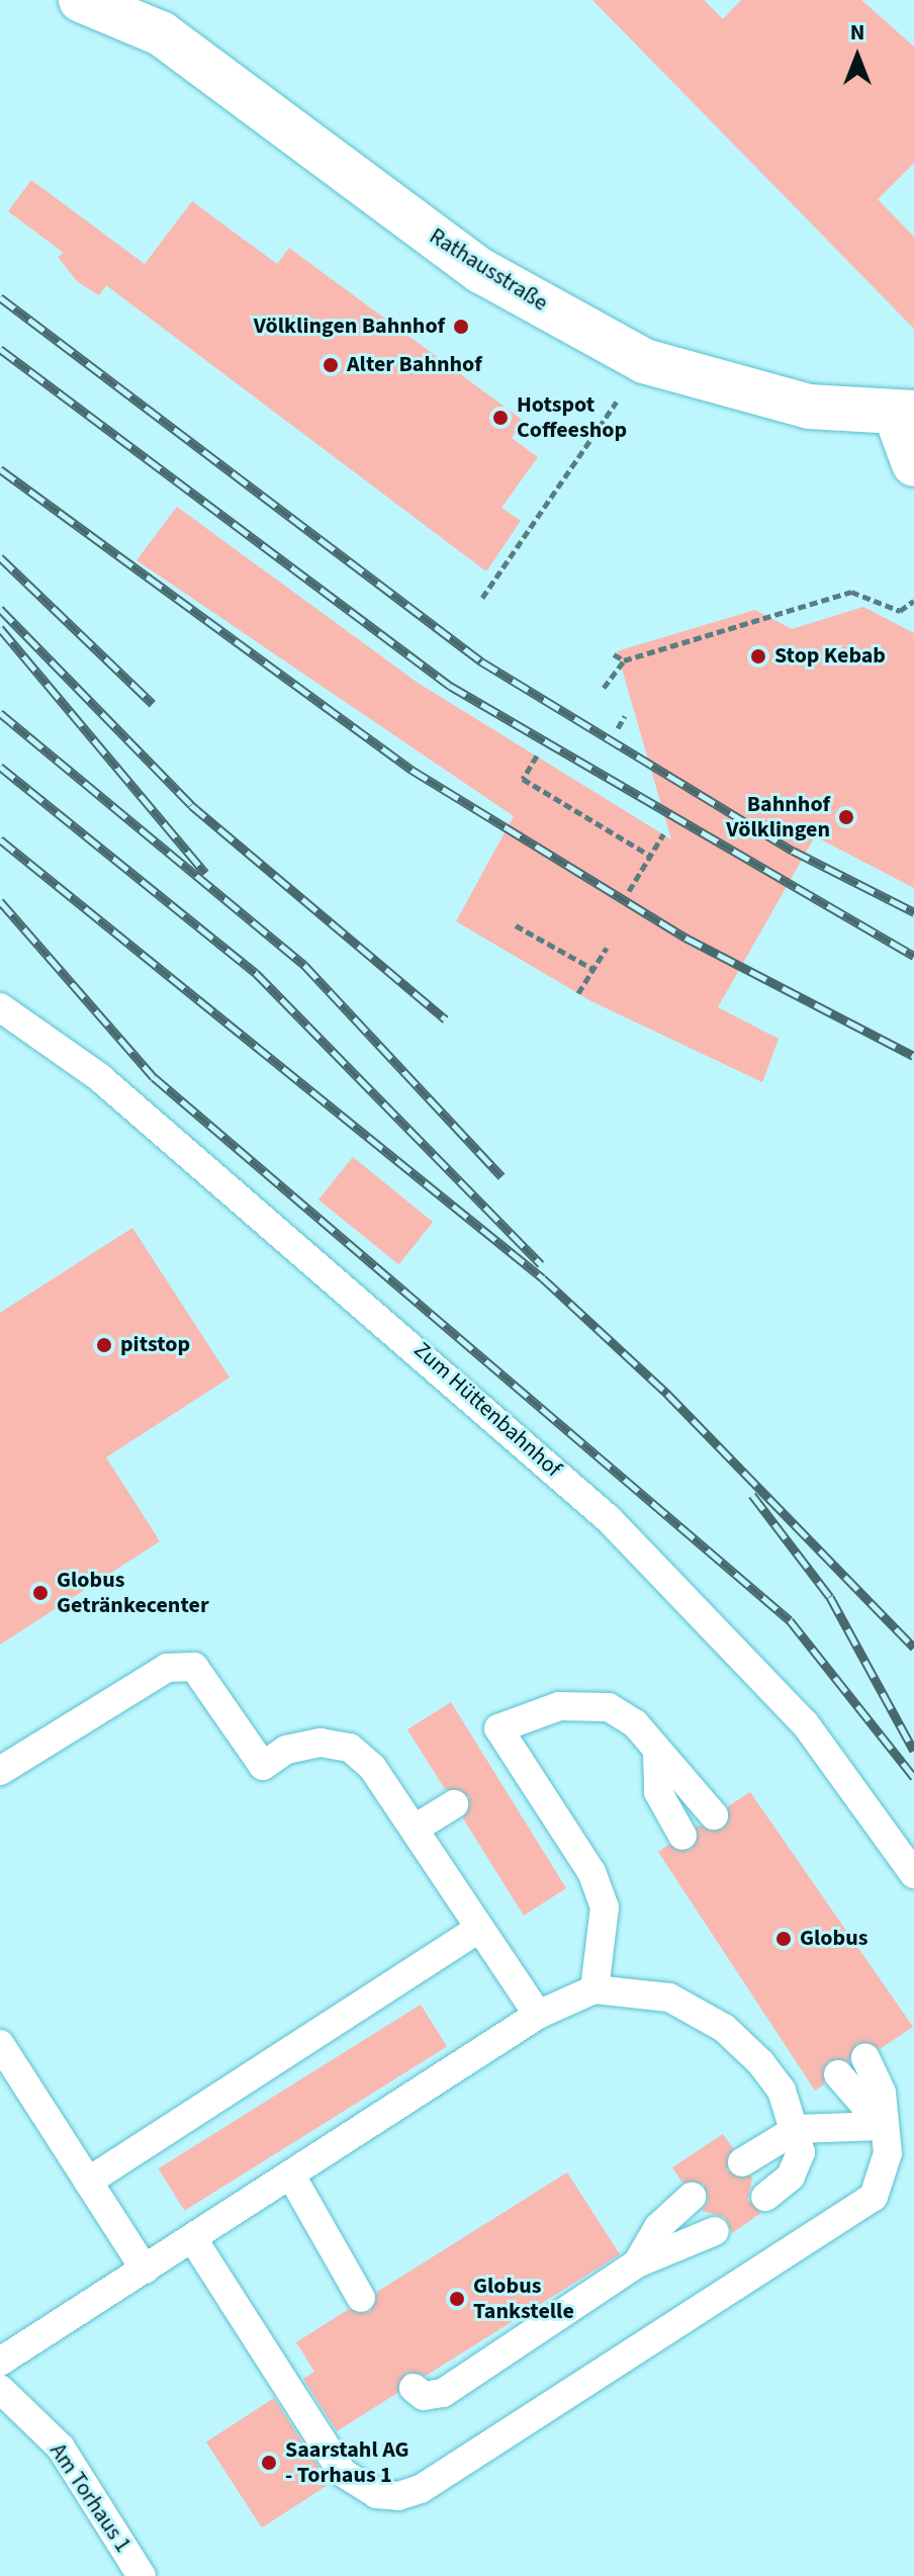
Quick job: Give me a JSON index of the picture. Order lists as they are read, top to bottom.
{
  "streets": {
    "main road": ["Rathausstraße"],
    "lane": ["Zum Hüttenbahnhof", "Am Torhaus 1"]
  },
  "places": [
    "Völklingen Bahnhof",
    "Alter Bahnhof",
    "Hotspot Coffeeshop",
    "Stop Kebab",
    "Bahnhof Völklingen",
    "pitstop",
    "Globus Getränkecenter",
    "Globus",
    "Globus Tankstelle",
    "Saarstahl AG - Torhaus 1"
  ],
  "north": "top"
}
